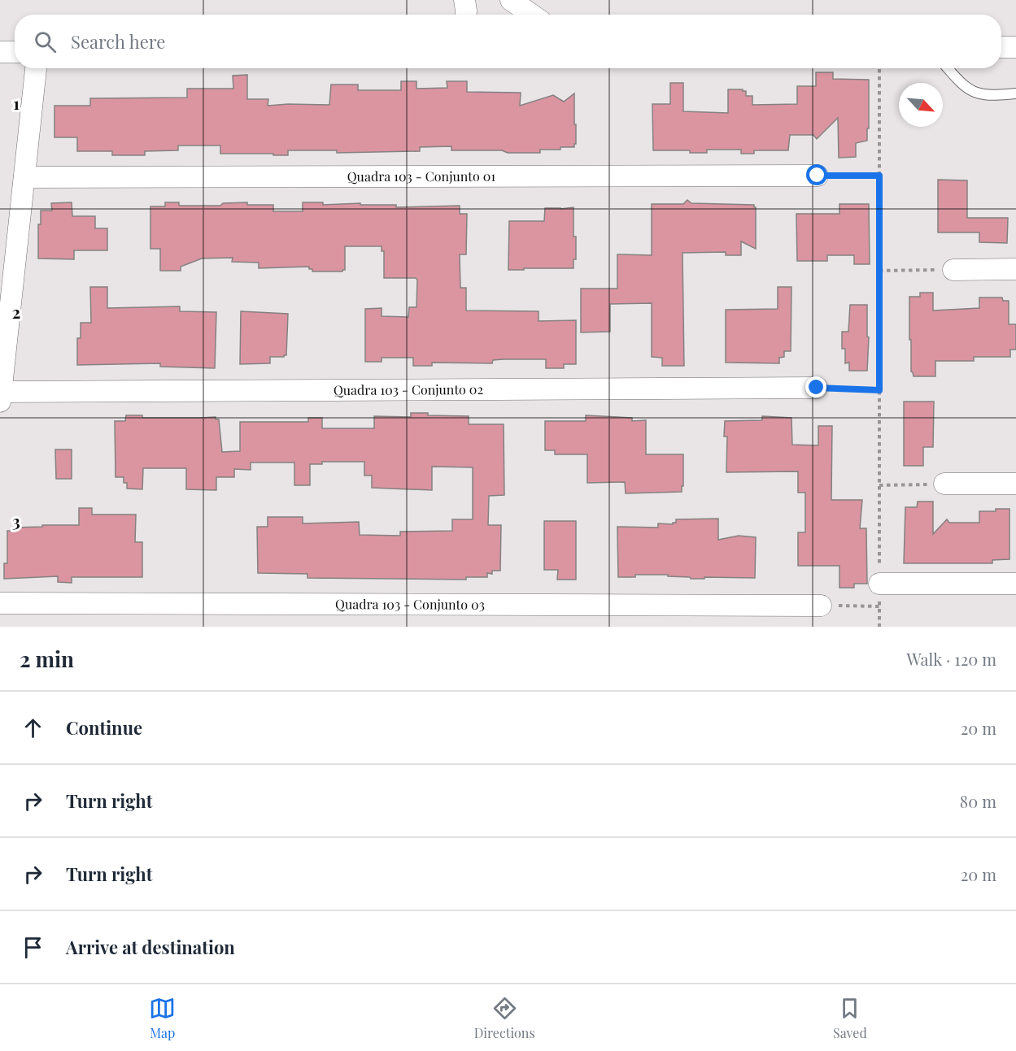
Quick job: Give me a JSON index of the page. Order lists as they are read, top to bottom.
{
  "streets": {
    "street": ["Quadra 103 - Conjunto 01", "Quadra 103 - Conjunto 02", "Quadra 103 - Conjunto 03"]
  },
  "north": "bottom right",
  "page": {
    "search": "Search here",
    "heading": ["2 min", "Walk · 120 m"],
    "list": [
      ["Continue", "20 m"],
      ["Turn right", "80 m"],
      ["Turn right", "20 m"],
      "Arrive at destination"
    ],
    "nav": ["Map", "Directions", "Saved"]
  },
  "grid": {
    "rows": ["1", "2", "3"]
  }
}
